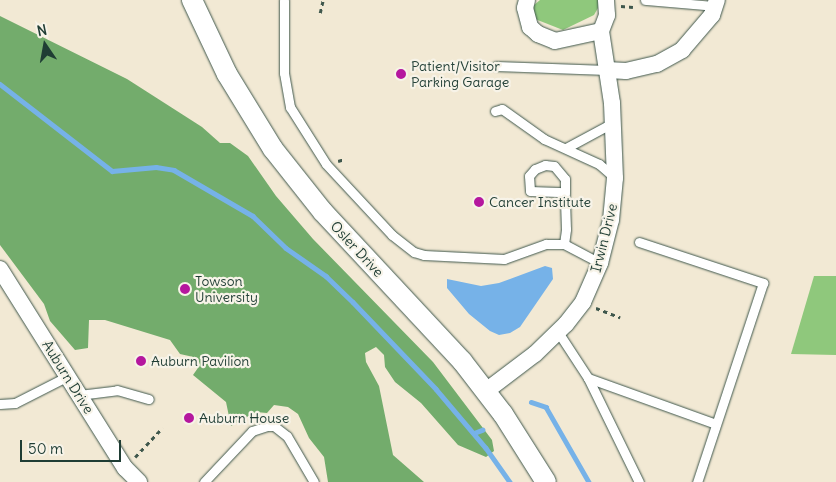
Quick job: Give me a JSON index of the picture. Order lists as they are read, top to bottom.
{
  "streets": {
    "street": ["Irwin Drive", "Osler Drive", "Auburn Drive"]
  },
  "crossings": [
    ["Irwin Drive", "Osler Drive"]
  ],
  "places": [
    "Patient/Visitor Parking Garage",
    "Cancer Institute",
    "Towson University",
    "Auburn Pavilion",
    "Auburn House"
  ],
  "scale_bar": "50 m",
  "north": "top"
}
